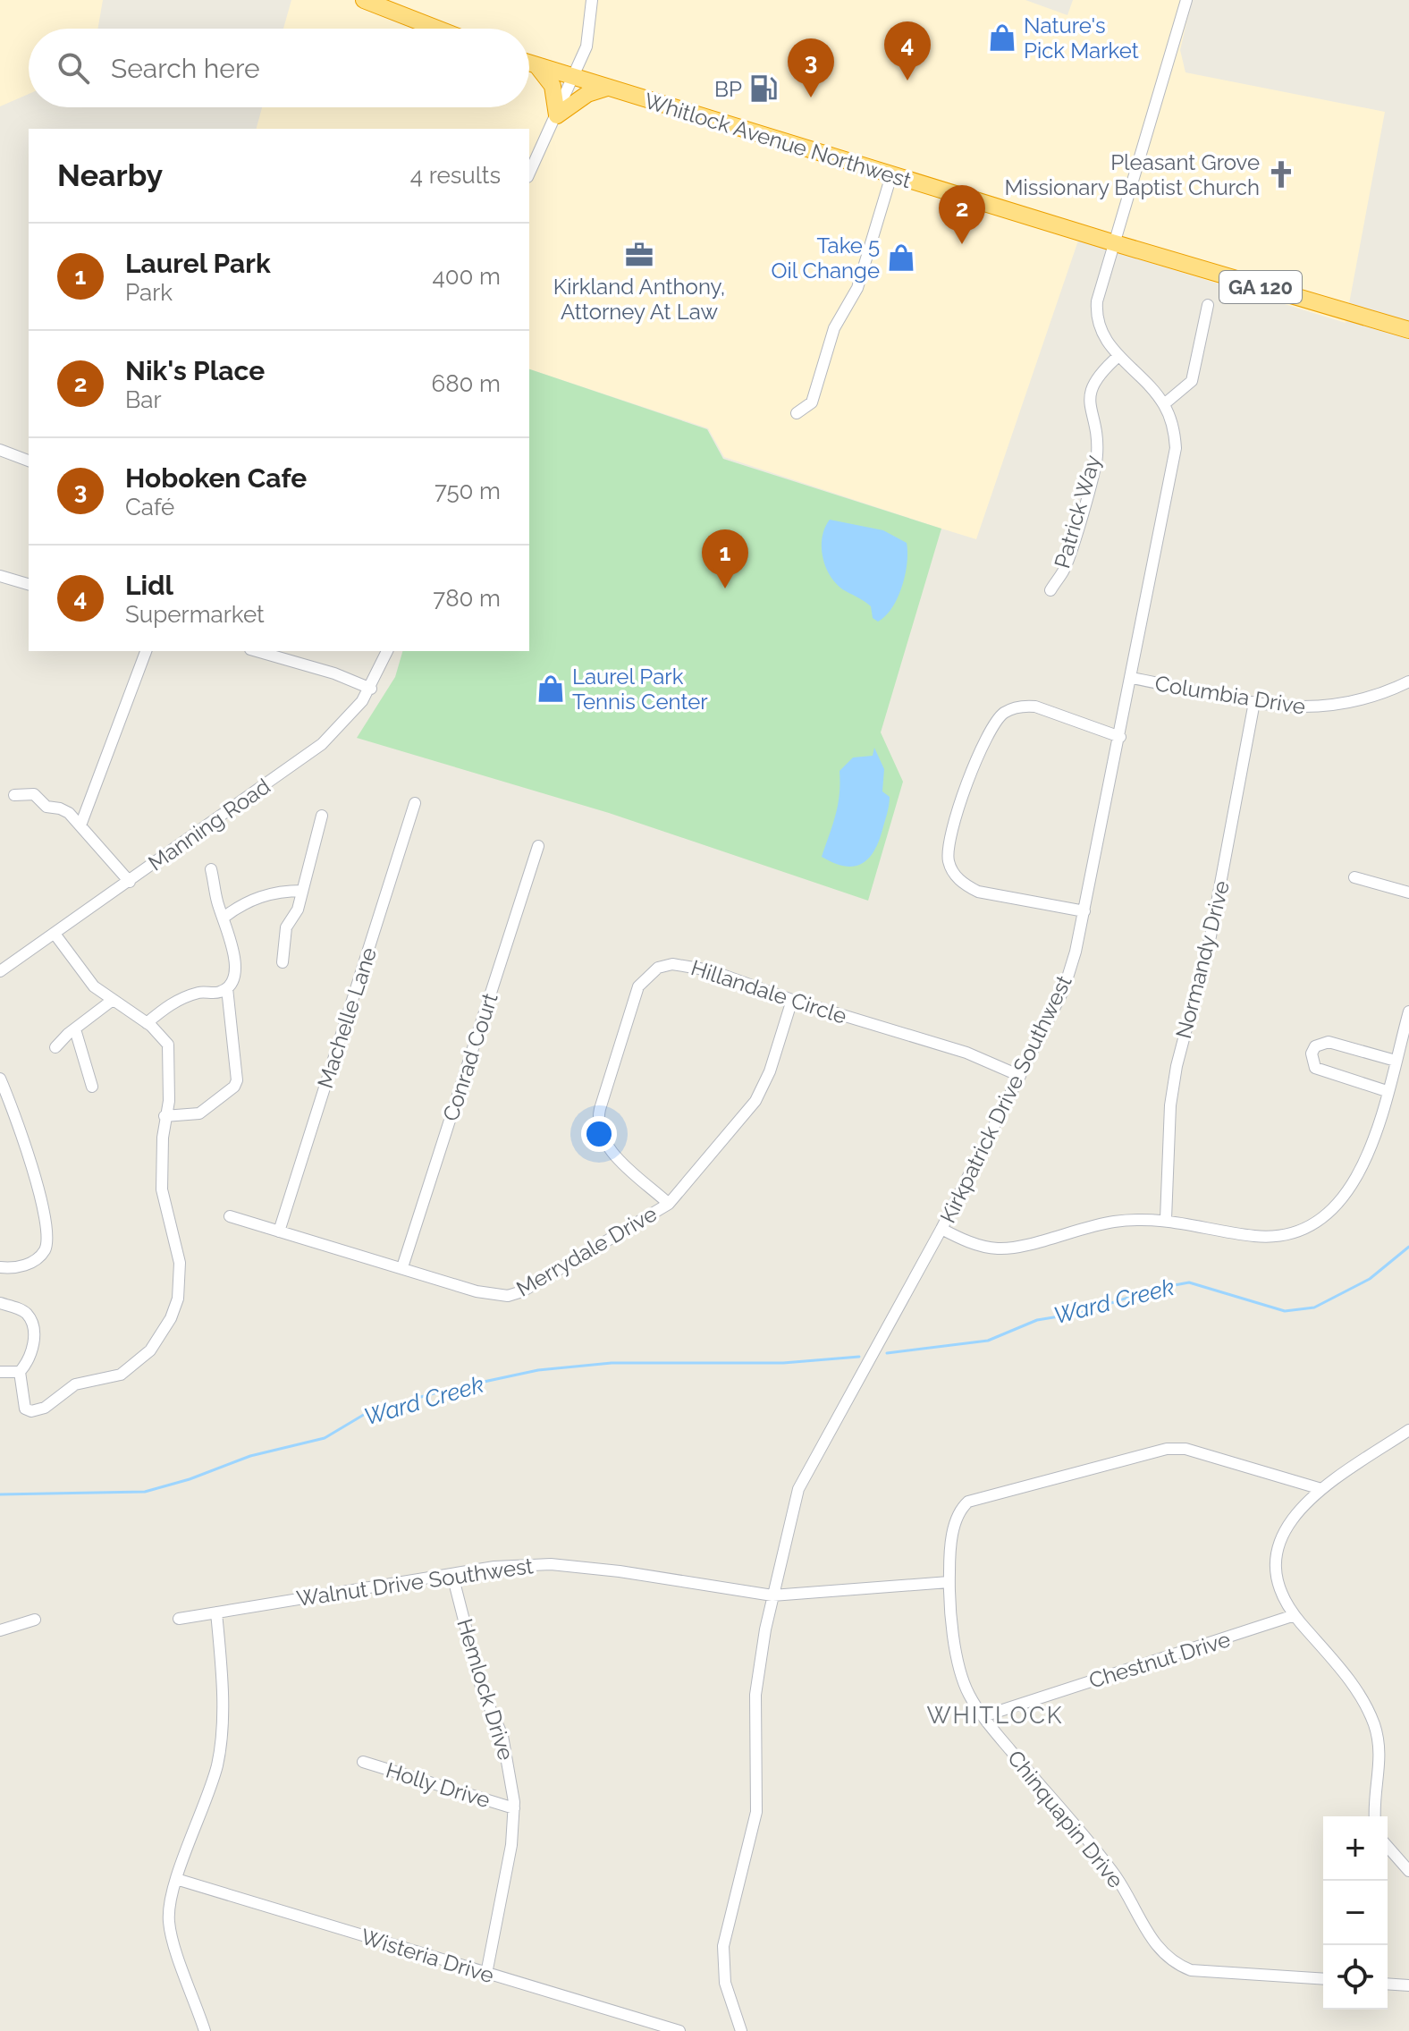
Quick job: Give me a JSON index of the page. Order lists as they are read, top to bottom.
{
  "streets": {
    "highway": ["Whitlock Avenue Northwest", "GA 120"],
    "street": [
      "Patrick Way",
      "Columbia Drive",
      "Manning Road",
      "Normandy Drive",
      "Hillandale Circle",
      "Machelle Lane",
      "Conrad Court",
      "Kirkpatrick Drive Southwest",
      "Merrydale Drive",
      "Walnut Drive Southwest",
      "Chestnut Drive",
      "Hemlock Drive",
      "Holly Drive",
      "Chinquapin Drive",
      "Wisteria Drive"
    ]
  },
  "crossings": [
    ["Whitlock Avenue Northwest", "Kirkpatrick Drive Southwest"],
    ["Patrick Way", "Kirkpatrick Drive Southwest"],
    ["Columbia Drive", "Normandy Drive"],
    ["Columbia Drive", "Kirkpatrick Drive Southwest"],
    ["Hillandale Circle", "Kirkpatrick Drive Southwest"],
    ["Hillandale Circle", "Merrydale Drive"],
    ["Machelle Lane", "Merrydale Drive"],
    ["Conrad Court", "Merrydale Drive"],
    ["Kirkpatrick Drive Southwest", "Walnut Drive Southwest"],
    ["Walnut Drive Southwest", "Hemlock Drive"],
    ["Walnut Drive Southwest", "Chinquapin Drive"],
    ["Chestnut Drive", "Chinquapin Drive"],
    ["Hemlock Drive", "Holly Drive"],
    ["Hemlock Drive", "Wisteria Drive"]
  ],
  "districts": ["WHITLOCK"],
  "water": ["Ward Creek"],
  "places": {
    "shop": ["Nature's Pick Market", "Take 5 Oil Change", "Laurel Park Tennis Center"],
    "fuel station": ["BP"],
    "church": ["Pleasant Grove Missionary Baptist Church"],
    "office": ["Kirkland Anthony, Attorney At Law"]
  },
  "page": {
    "pins": [
      "4",
      "3",
      "2",
      "1"
    ],
    "search": "Search here",
    "heading": ["Nearby", "4 results"],
    "list": [
      {
        "mark": "1",
        "name": "Laurel Park",
        "note": "Park",
        "value": "400 m"
      },
      {
        "mark": "2",
        "name": "Nik's Place",
        "note": "Bar",
        "value": "680 m"
      },
      {
        "mark": "3",
        "name": "Hoboken Cafe",
        "note": "Café",
        "value": "750 m"
      },
      {
        "mark": "4",
        "name": "Lidl",
        "note": "Supermarket",
        "value": "780 m"
      }
    ],
    "map_buttons": ["+", "−"]
  }
}
